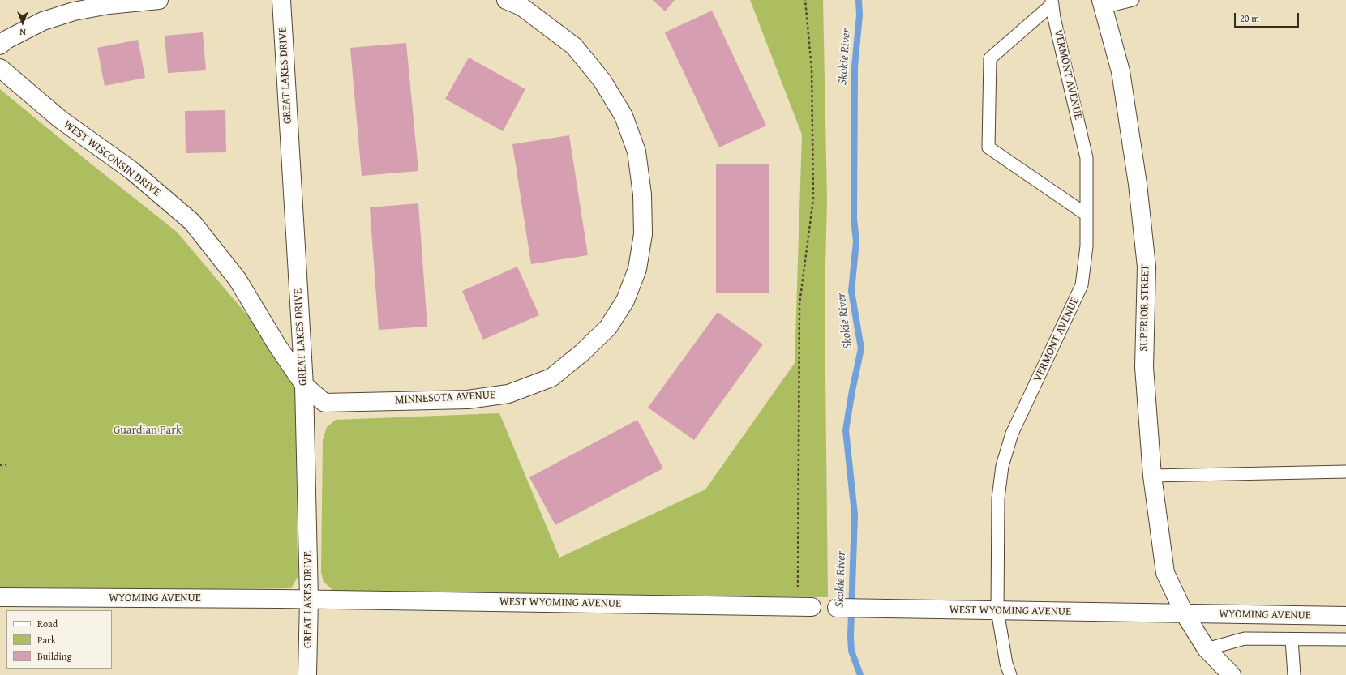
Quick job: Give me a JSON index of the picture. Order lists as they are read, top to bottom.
{
  "streets": {
    "street": [
      "GREAT LAKES DRIVE",
      "WEST WISCONSIN DRIVE",
      "SUPERIOR STREET",
      "MINNESOTA AVENUE",
      "WYOMING AVENUE",
      "WEST WYOMING AVENUE"
    ],
    "lane": ["VERMONT AVENUE"]
  },
  "crossings": [
    ["VERMONT AVENUE", "WEST WYOMING AVENUE"],
    ["GREAT LAKES DRIVE", "WEST WISCONSIN DRIVE"],
    ["GREAT LAKES DRIVE", "MINNESOTA AVENUE"],
    ["GREAT LAKES DRIVE", "WYOMING AVENUE"],
    ["GREAT LAKES DRIVE", "WEST WYOMING AVENUE"],
    ["WEST WISCONSIN DRIVE", "MINNESOTA AVENUE"],
    ["SUPERIOR STREET", "WYOMING AVENUE"],
    ["SUPERIOR STREET", "WEST WYOMING AVENUE"],
    ["WYOMING AVENUE", "WEST WYOMING AVENUE"]
  ],
  "water": ["Skokie River"],
  "parks": ["Guardian Park"],
  "legend": ["Road", "Park", "Building"],
  "scale_bar": "20 m",
  "north": "bottom"
}
